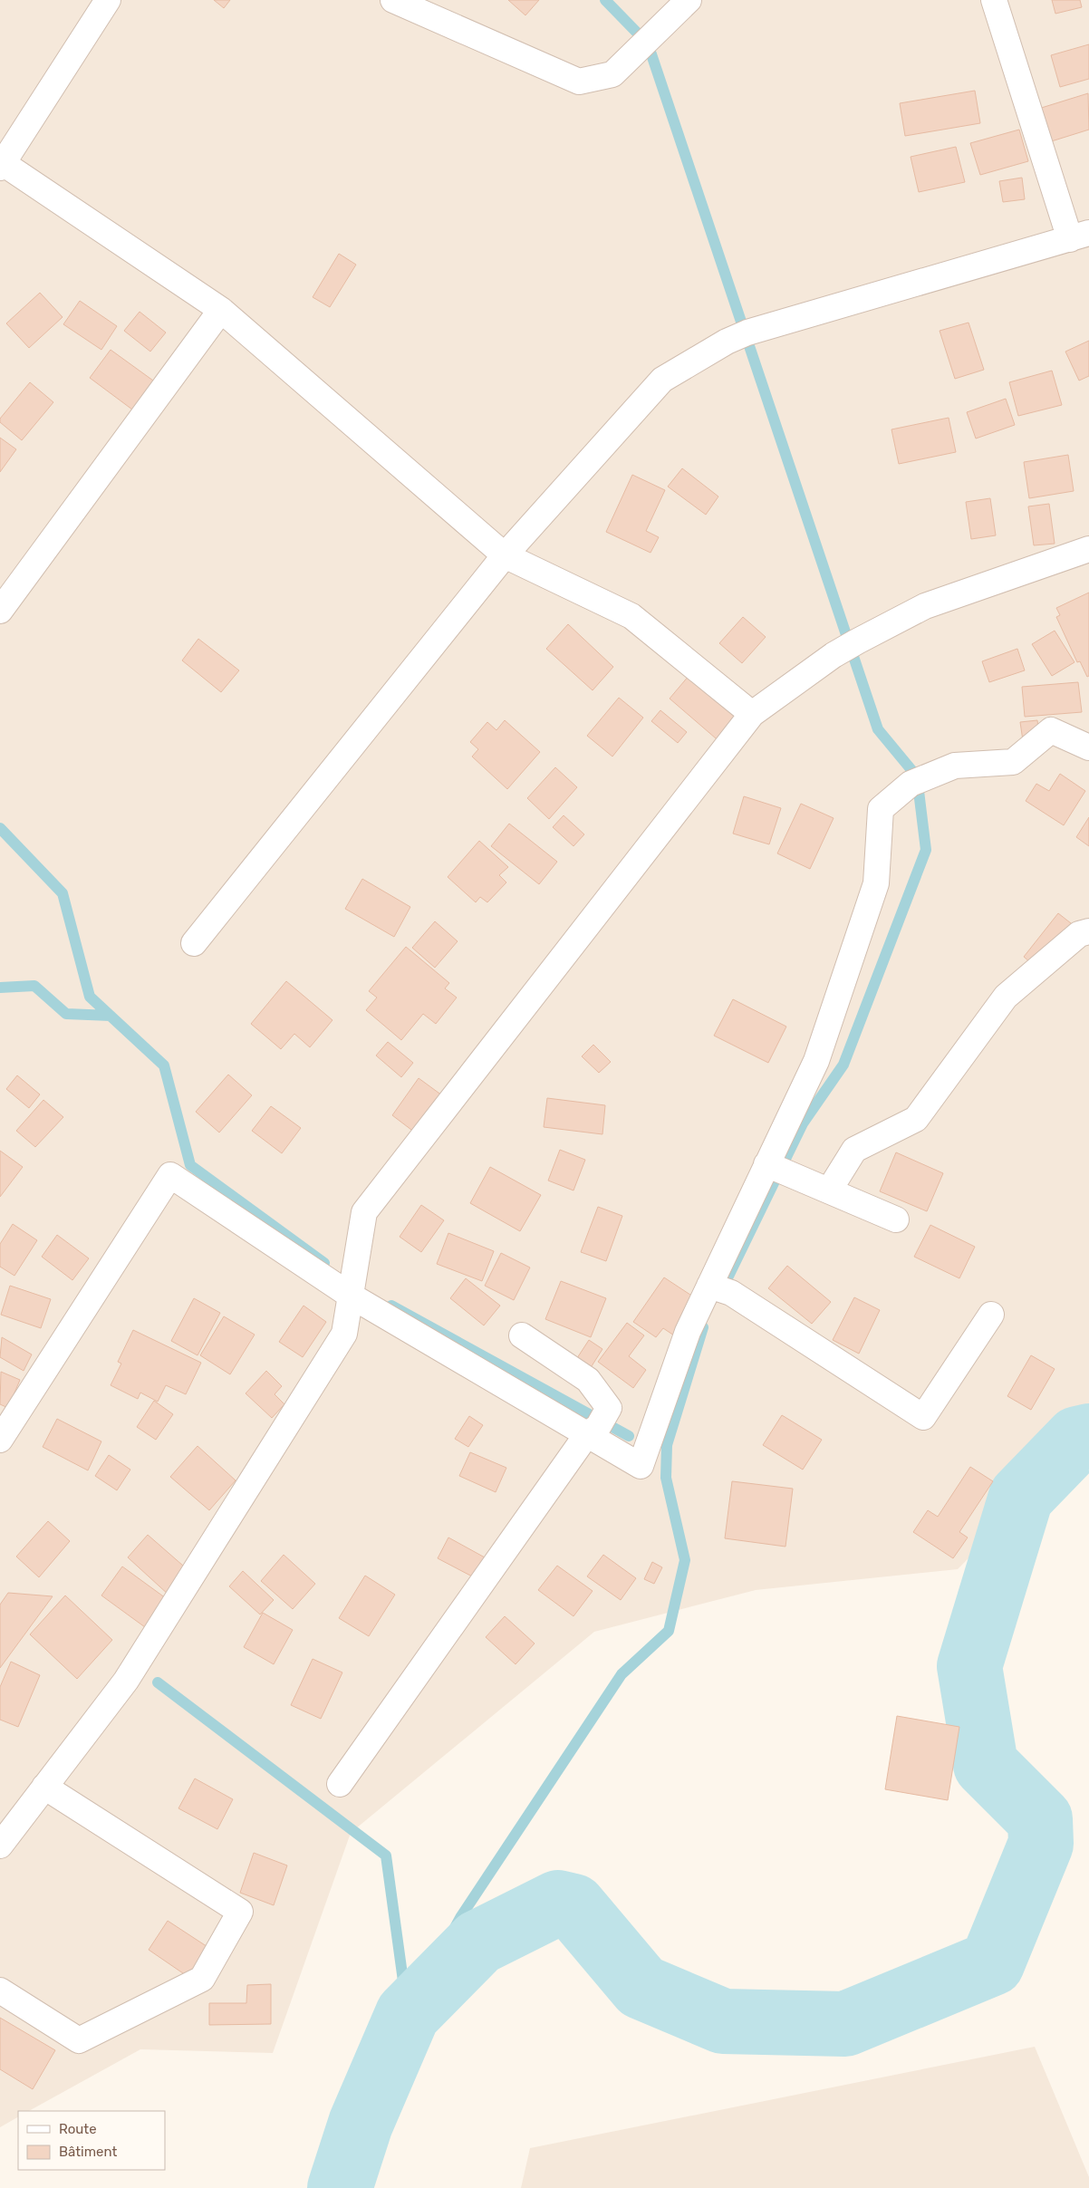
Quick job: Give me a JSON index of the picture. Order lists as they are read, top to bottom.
{
  "legend": ["Route", "Bâtiment"]
}
